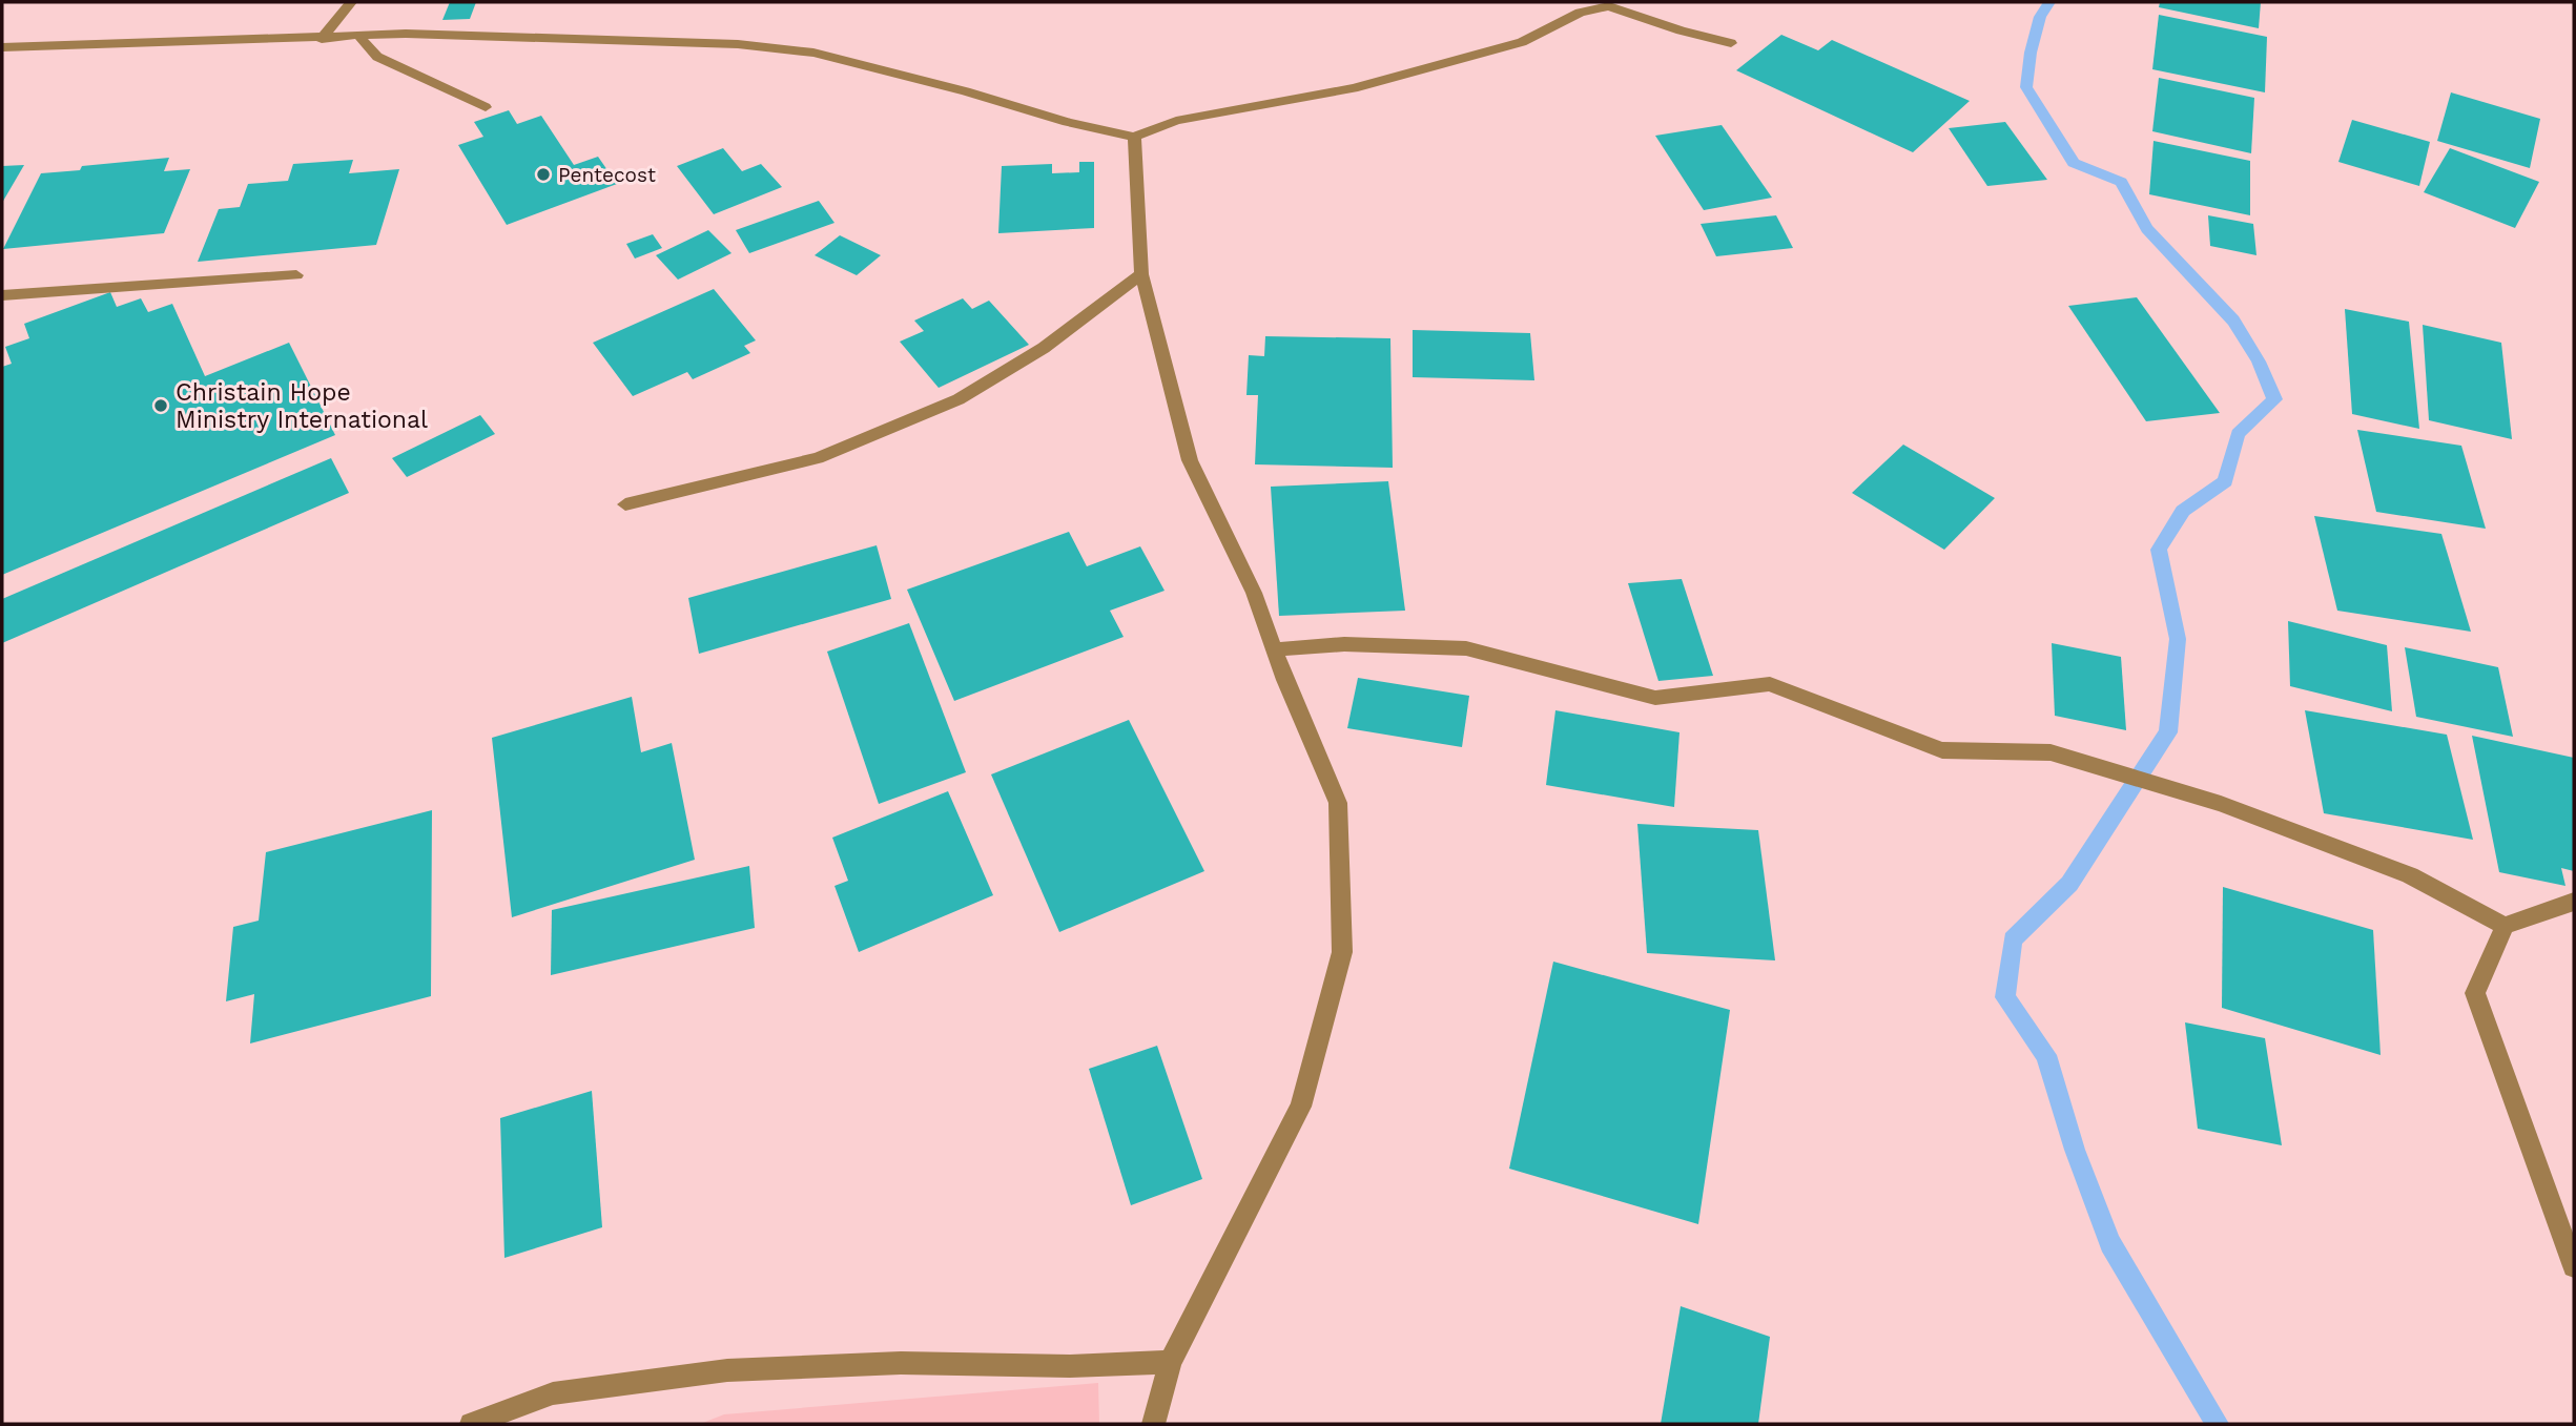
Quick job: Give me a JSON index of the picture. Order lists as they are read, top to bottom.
{
  "places": ["Pentecost", "Christain Hope Ministry International"]
}
